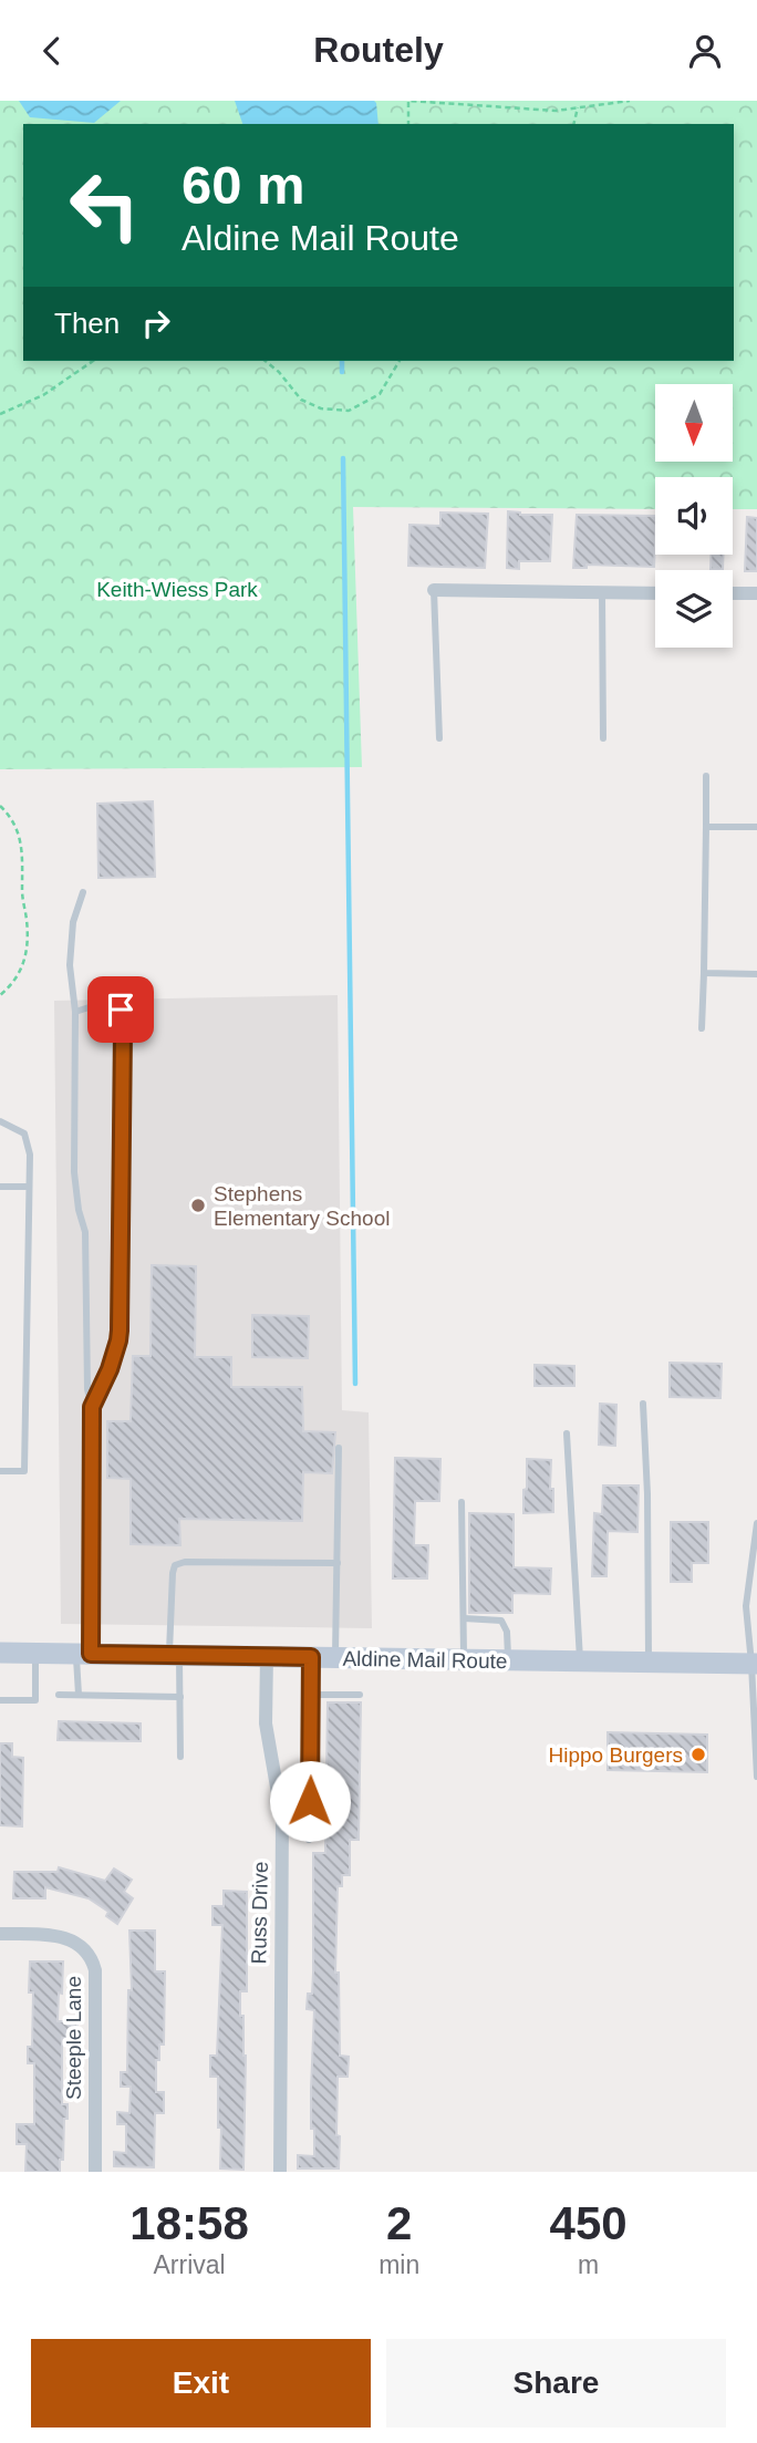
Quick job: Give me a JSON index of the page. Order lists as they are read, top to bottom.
{
  "streets": {
    "main road": ["Aldine Mail Route"],
    "street": ["Russ Drive", "Steeple Lane"]
  },
  "crossings": [
    ["Aldine Mail Route", "Russ Drive"]
  ],
  "parks": ["Keith-Wiess Park"],
  "places": ["Stephens Elementary School", "Hippo Burgers"],
  "north": "bottom",
  "page": {
    "header": "Routely",
    "turn": ["60 m", "Aldine Mail Route"],
    "then": "Then",
    "eta": [
      "18:58",
      "Arrival",
      "2",
      "min",
      "450",
      "m"
    ],
    "buttons": ["Exit", "Share"]
  }
}
